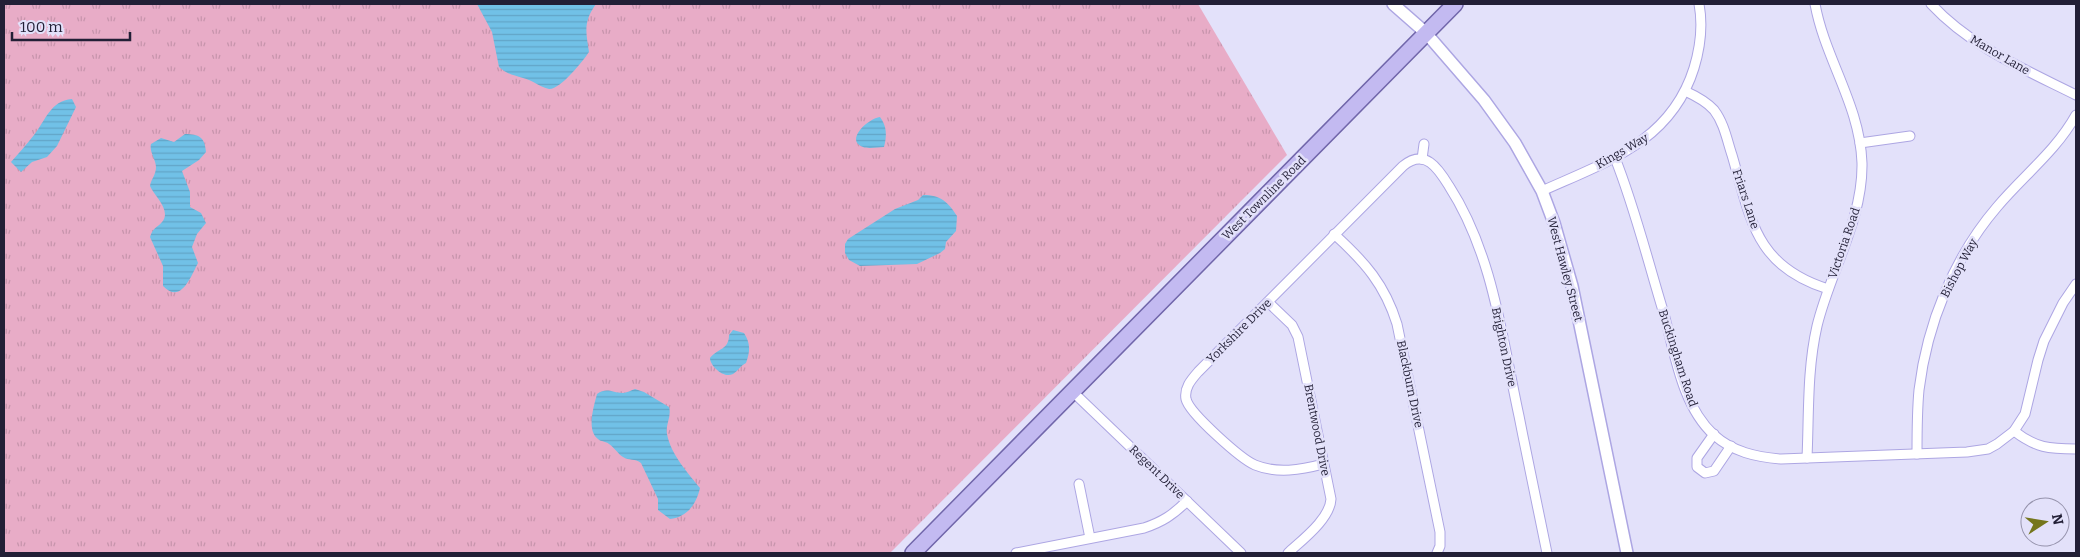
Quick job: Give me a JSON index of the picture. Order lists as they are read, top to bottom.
{
  "streets": {
    "main road": ["West Townline Road"],
    "street": [
      "Manor Lane",
      "Kings Way",
      "Friars Lane",
      "Victoria Road",
      "Bishop Way",
      "West Hawley Street",
      "Yorkshire Drive",
      "Brighton Drive",
      "Buckingham Road",
      "Blackburn Drive",
      "Brentwood Drive",
      "Regent Drive"
    ]
  },
  "crossings": [
    ["Kings Way", "Friars Lane"],
    ["Kings Way", "West Hawley Street"],
    ["Kings Way", "Buckingham Road"],
    ["West Townline Road", "West Hawley Street"],
    ["West Townline Road", "Regent Drive"],
    ["Friars Lane", "Victoria Road"],
    ["Victoria Road", "Buckingham Road"],
    ["Bishop Way", "Buckingham Road"],
    ["Yorkshire Drive", "Brighton Drive"],
    ["Yorkshire Drive", "Blackburn Drive"],
    ["Yorkshire Drive", "Brentwood Drive"]
  ],
  "scale_bar": "100 m",
  "north": "right"
}
